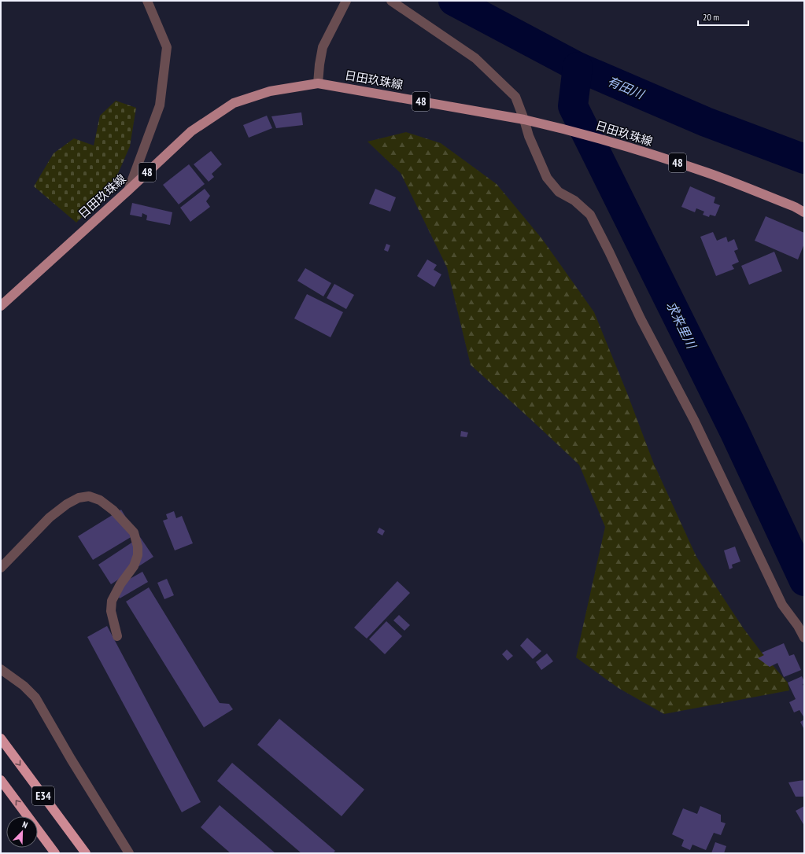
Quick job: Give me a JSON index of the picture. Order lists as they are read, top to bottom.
{
  "streets": {
    "highway": ["E34"],
    "main road": ["日田玖珠線", "48"]
  },
  "water": ["有田川", "求来里川"],
  "scale_bar": "20 m",
  "north": "top right"
}
